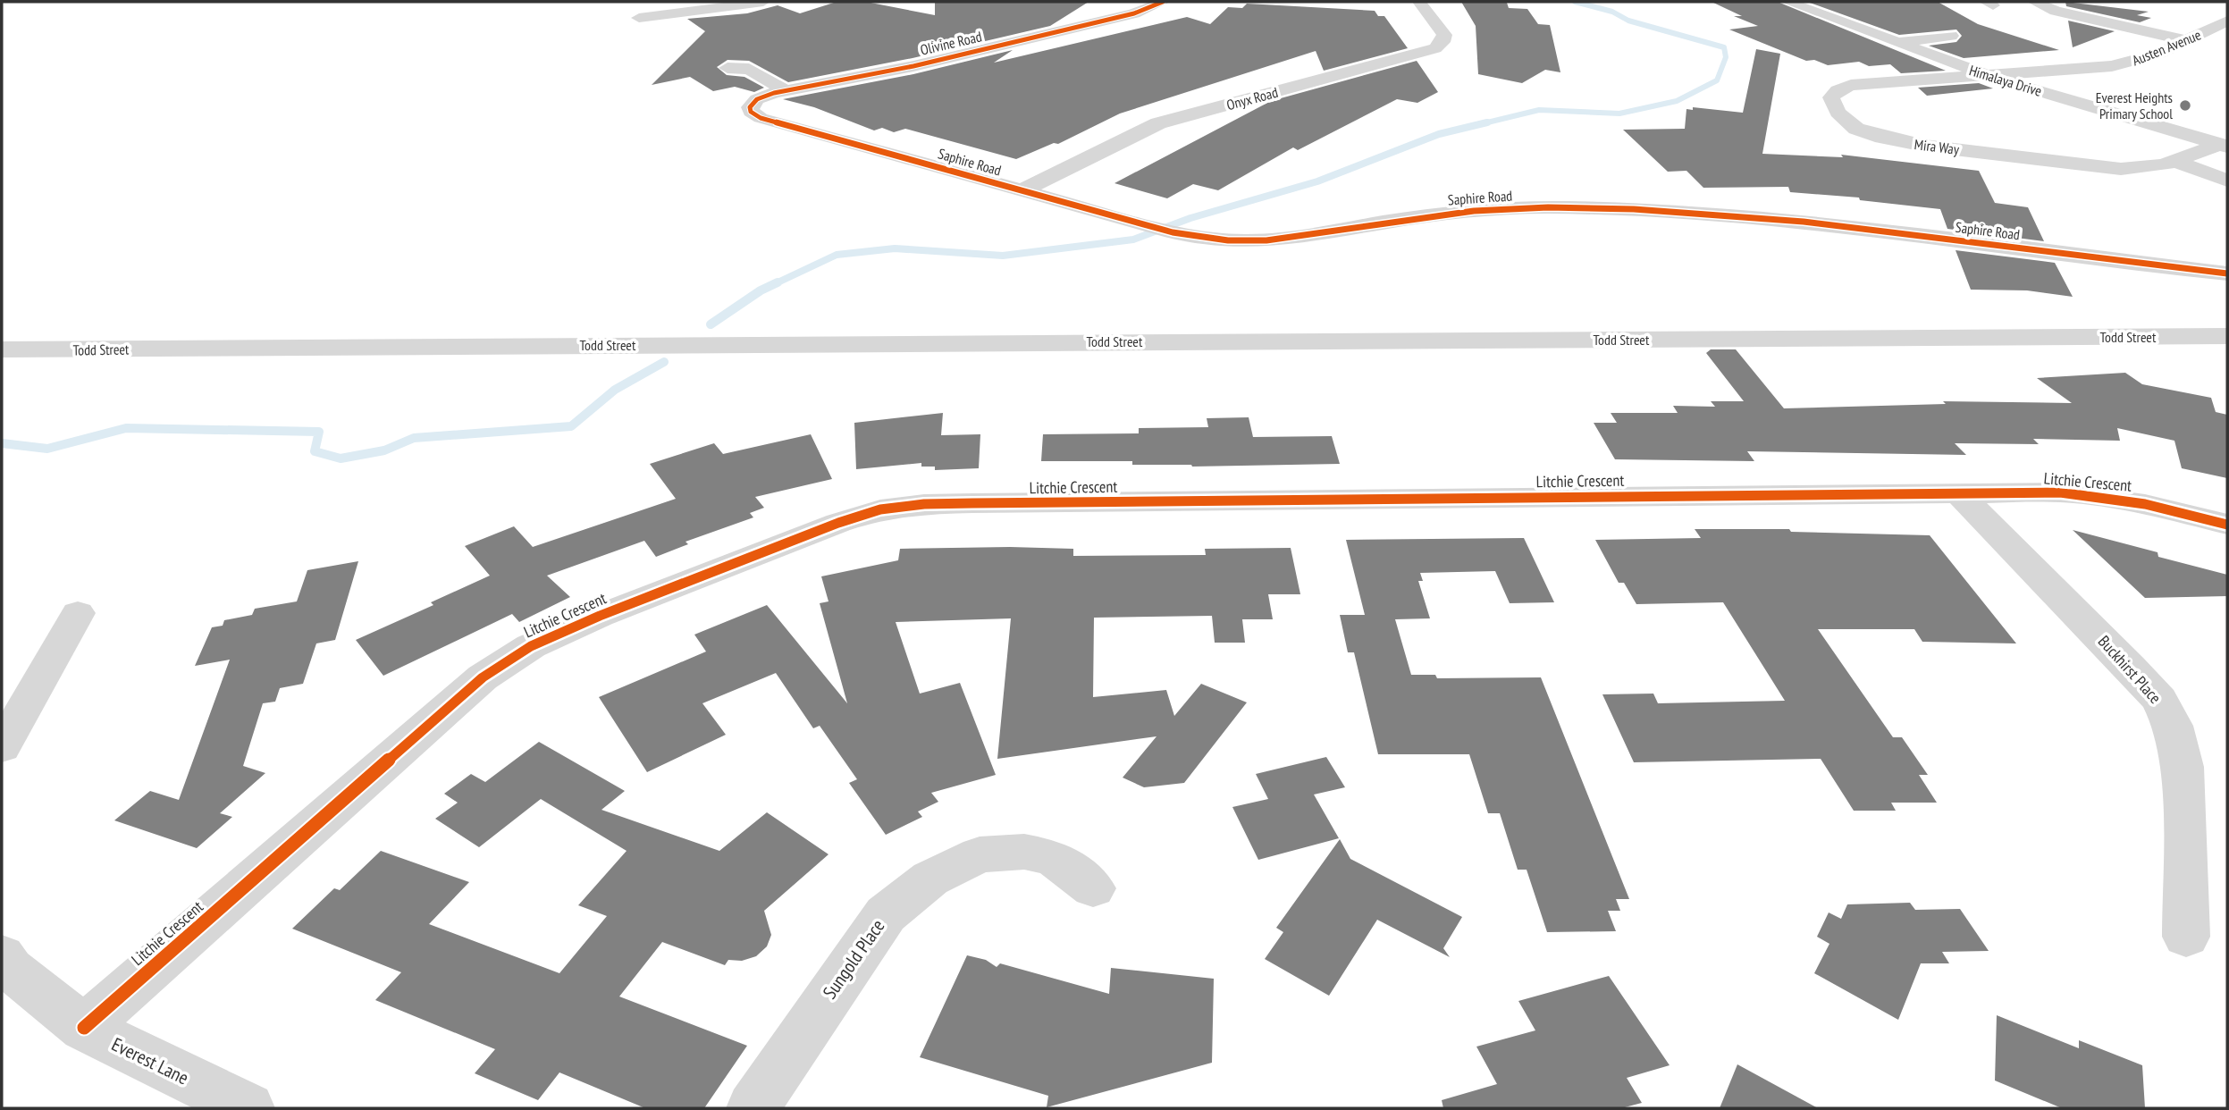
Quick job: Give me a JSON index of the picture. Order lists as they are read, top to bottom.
{
  "streets": {
    "street": [
      "Olivine Road",
      "Austen Avenue",
      "Himalaya Drive",
      "Onyx Road",
      "Mira Way",
      "Saphire Road",
      "Todd Street",
      "Litchie Crescent",
      "Buckhirst Place",
      "Sungold Place",
      "Everest Lane"
    ]
  },
  "crossings": [
    ["Olivine Road", "Saphire Road"],
    ["Austen Avenue", "Himalaya Drive"],
    ["Austen Avenue", "Mira Way"],
    ["Himalaya Drive", "Mira Way"],
    ["Onyx Road", "Saphire Road"],
    ["Litchie Crescent", "Buckhirst Place"],
    ["Litchie Crescent", "Everest Lane"]
  ],
  "places": ["Everest Heights Primary School"]
}
